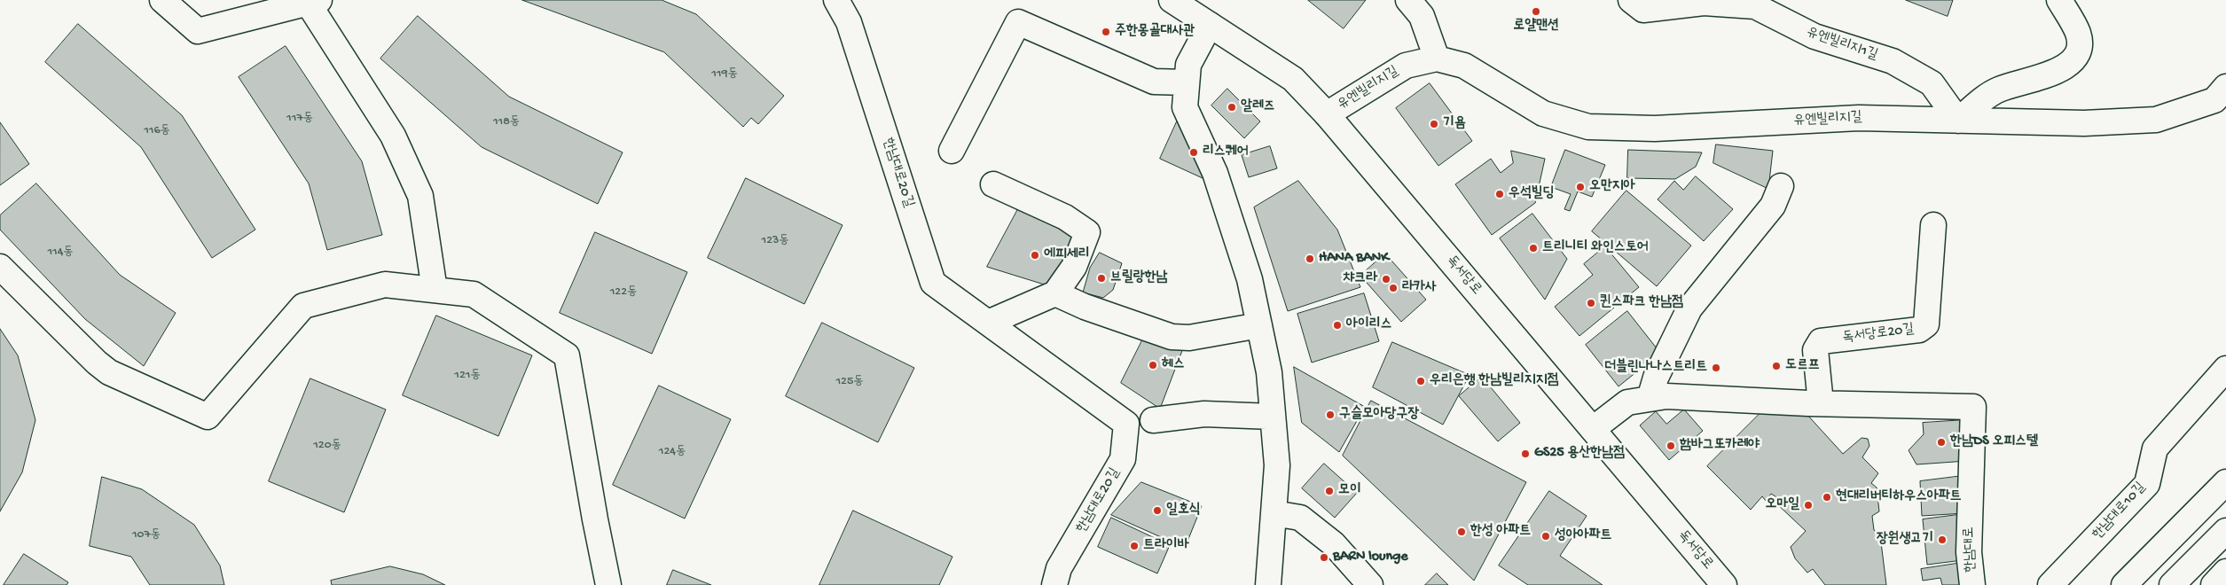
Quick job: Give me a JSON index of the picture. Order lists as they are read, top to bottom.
{
  "streets": {
    "street": [
      "유엔빌리지1길",
      "유엔빌리지길",
      "한남대로20길",
      "독서당로",
      "독서당로20길",
      "한남대로10길",
      "한남대로"
    ]
  },
  "crossings": [
    ["유엔빌리지1길", "유엔빌리지길"],
    ["유엔빌리지길", "독서당로"],
    ["독서당로20길", "한남대로"]
  ],
  "places": [
    "로얄맨션",
    "주한몽골대사관",
    "알레즈",
    "기욤",
    "리스퀘어",
    "오만지아",
    "우석빌딩",
    "트리니티 와인스토어",
    "에피세리",
    "HANA BANK",
    "브릴랑한남",
    "챠크라",
    "라카사",
    "퀸스파크 한남점",
    "아이리스",
    "헤스",
    "도르프",
    "더블린나나스트리트",
    "우리은행 한남빌리지지점",
    "구슬모아당구장",
    "한남DS 오피스텔",
    "함바그또카레야",
    "GS25 용산한남점",
    "모이",
    "현대리버티하우스아파트",
    "오마일",
    "일호식",
    "한성 아파트",
    "성아아파트",
    "장원생고기",
    "트라이바",
    "BARN lounge"
  ],
  "house_numbers": [
    "119동",
    "117동",
    "118동",
    "116동",
    "123동",
    "114동",
    "122동",
    "121동",
    "125동",
    "120동",
    "124동",
    "107동"
  ]
}
